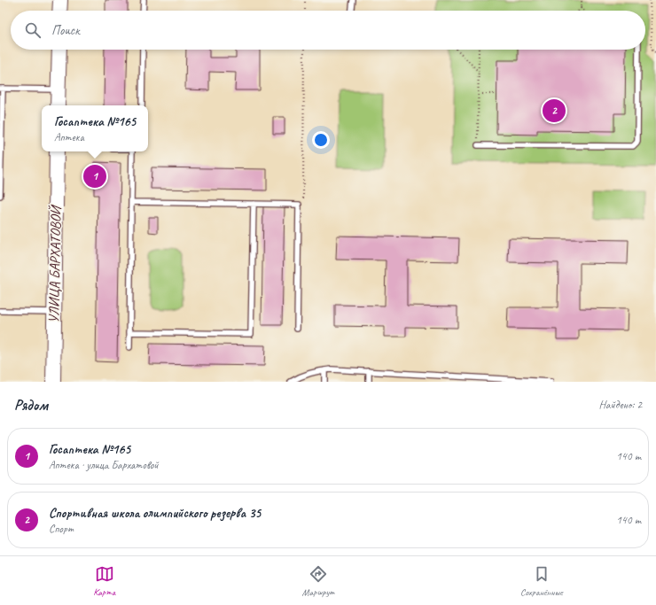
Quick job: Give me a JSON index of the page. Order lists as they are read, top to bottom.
{
  "streets": {
    "street": ["УЛИЦА БАРХАТОВОЙ"]
  },
  "page": {
    "search": "Поиск",
    "pins": ["2", "1"],
    "popup": ["Госаптека №165", "Аптека"],
    "heading": ["Рядом", "Найдено: 2"],
    "list": [
      {
        "mark": "1",
        "name": "Госаптека №165",
        "note": "Аптека · улица Бархатовой",
        "value": "140 m"
      },
      {
        "mark": "2",
        "name": "Спортивная школа олимпийского резерва 35",
        "note": "Спорт",
        "value": "140 m"
      }
    ],
    "nav": ["Карта", "Маршрут", "Сохранённые"]
  }
}
